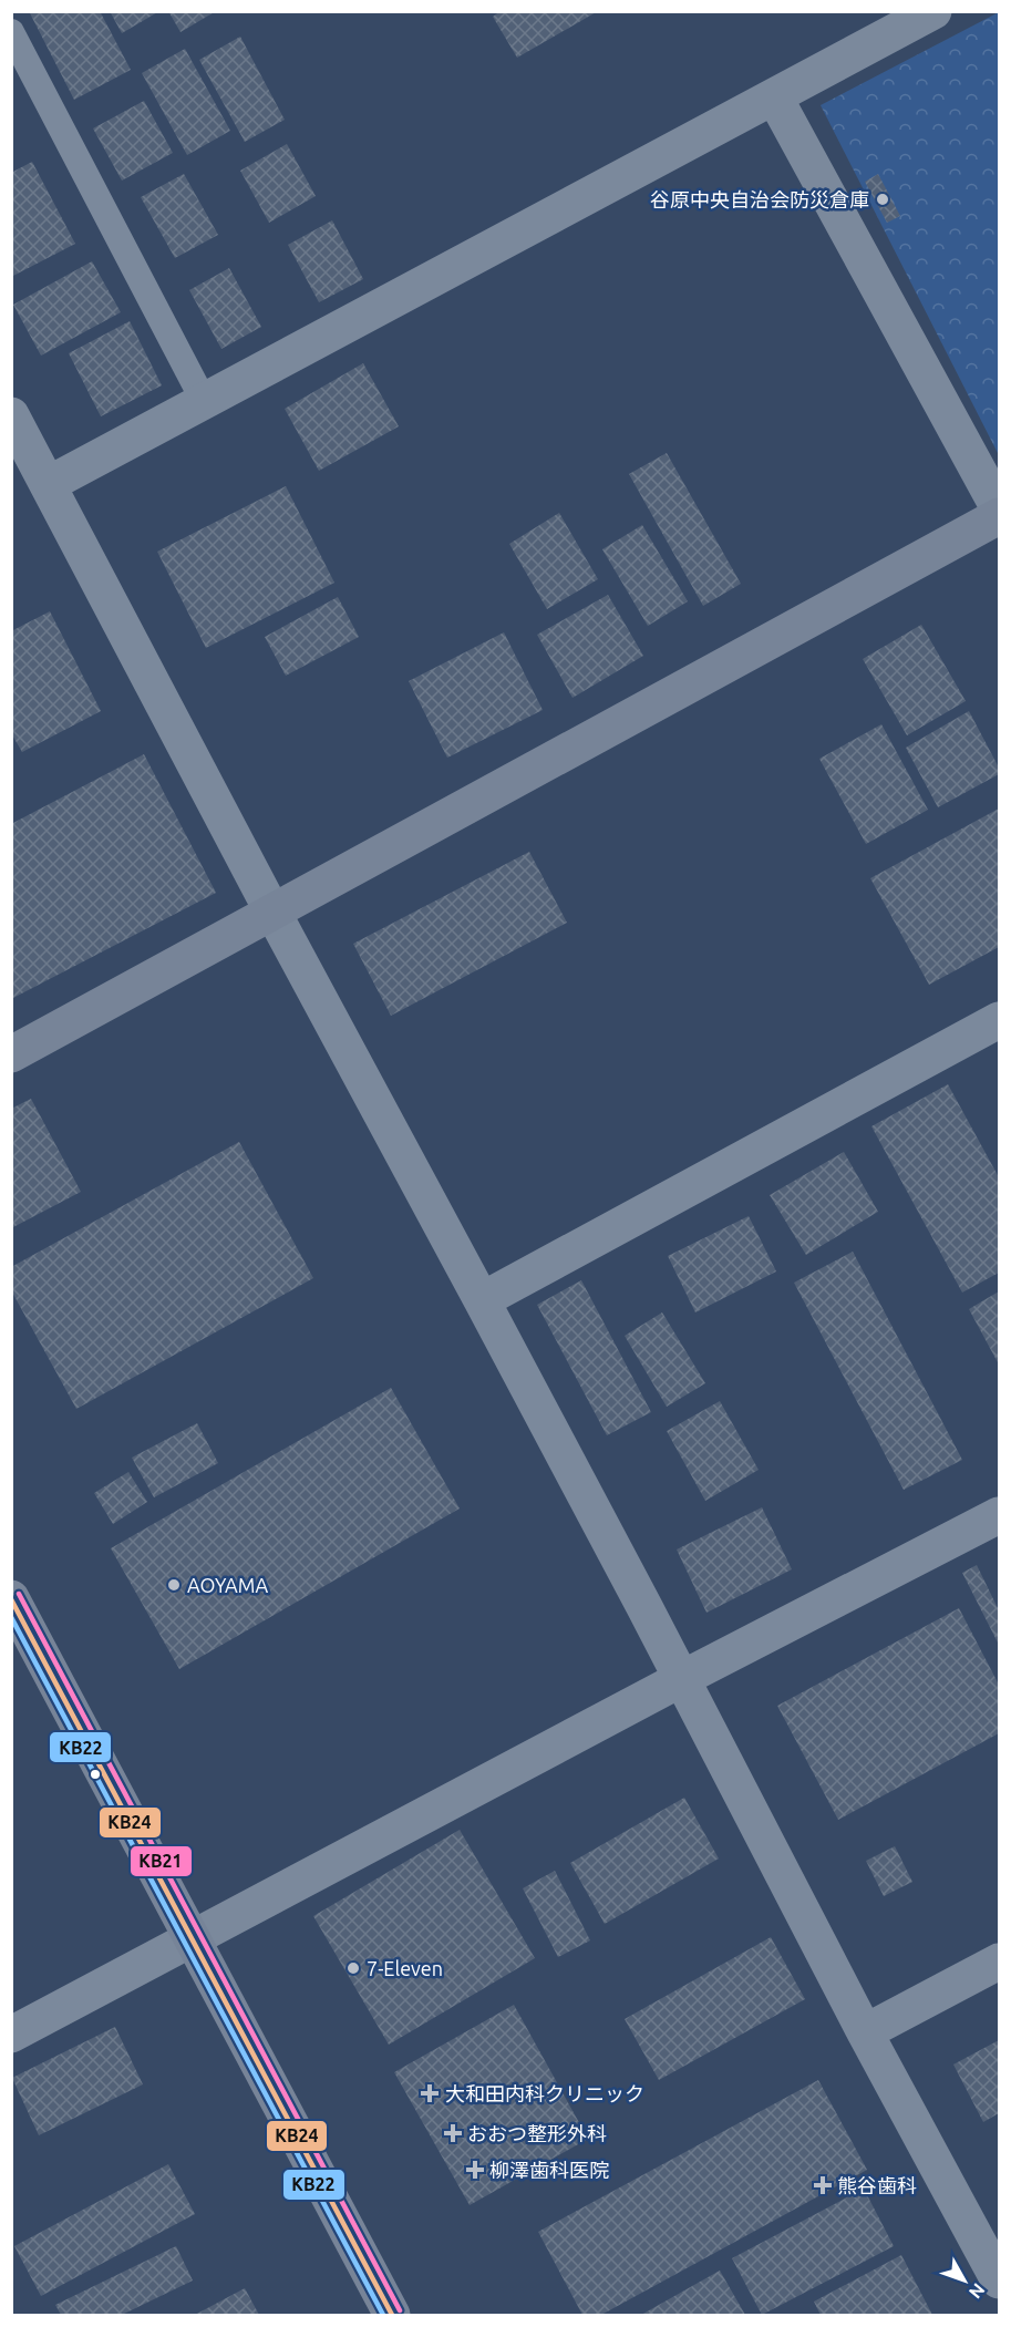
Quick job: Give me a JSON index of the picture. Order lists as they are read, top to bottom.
{
  "places": {
    "other": ["谷原中央自治会防災倉庫", "AOYAMA", "7-Eleven"],
    "health": [
      "大和田内科クリニック",
      "おおつ整形外科",
      "柳澤歯科医院",
      "熊谷歯科"
    ]
  },
  "lines": ["transit line KB21", "transit line KB24", "transit line KB22"],
  "north": "bottom right"
}
